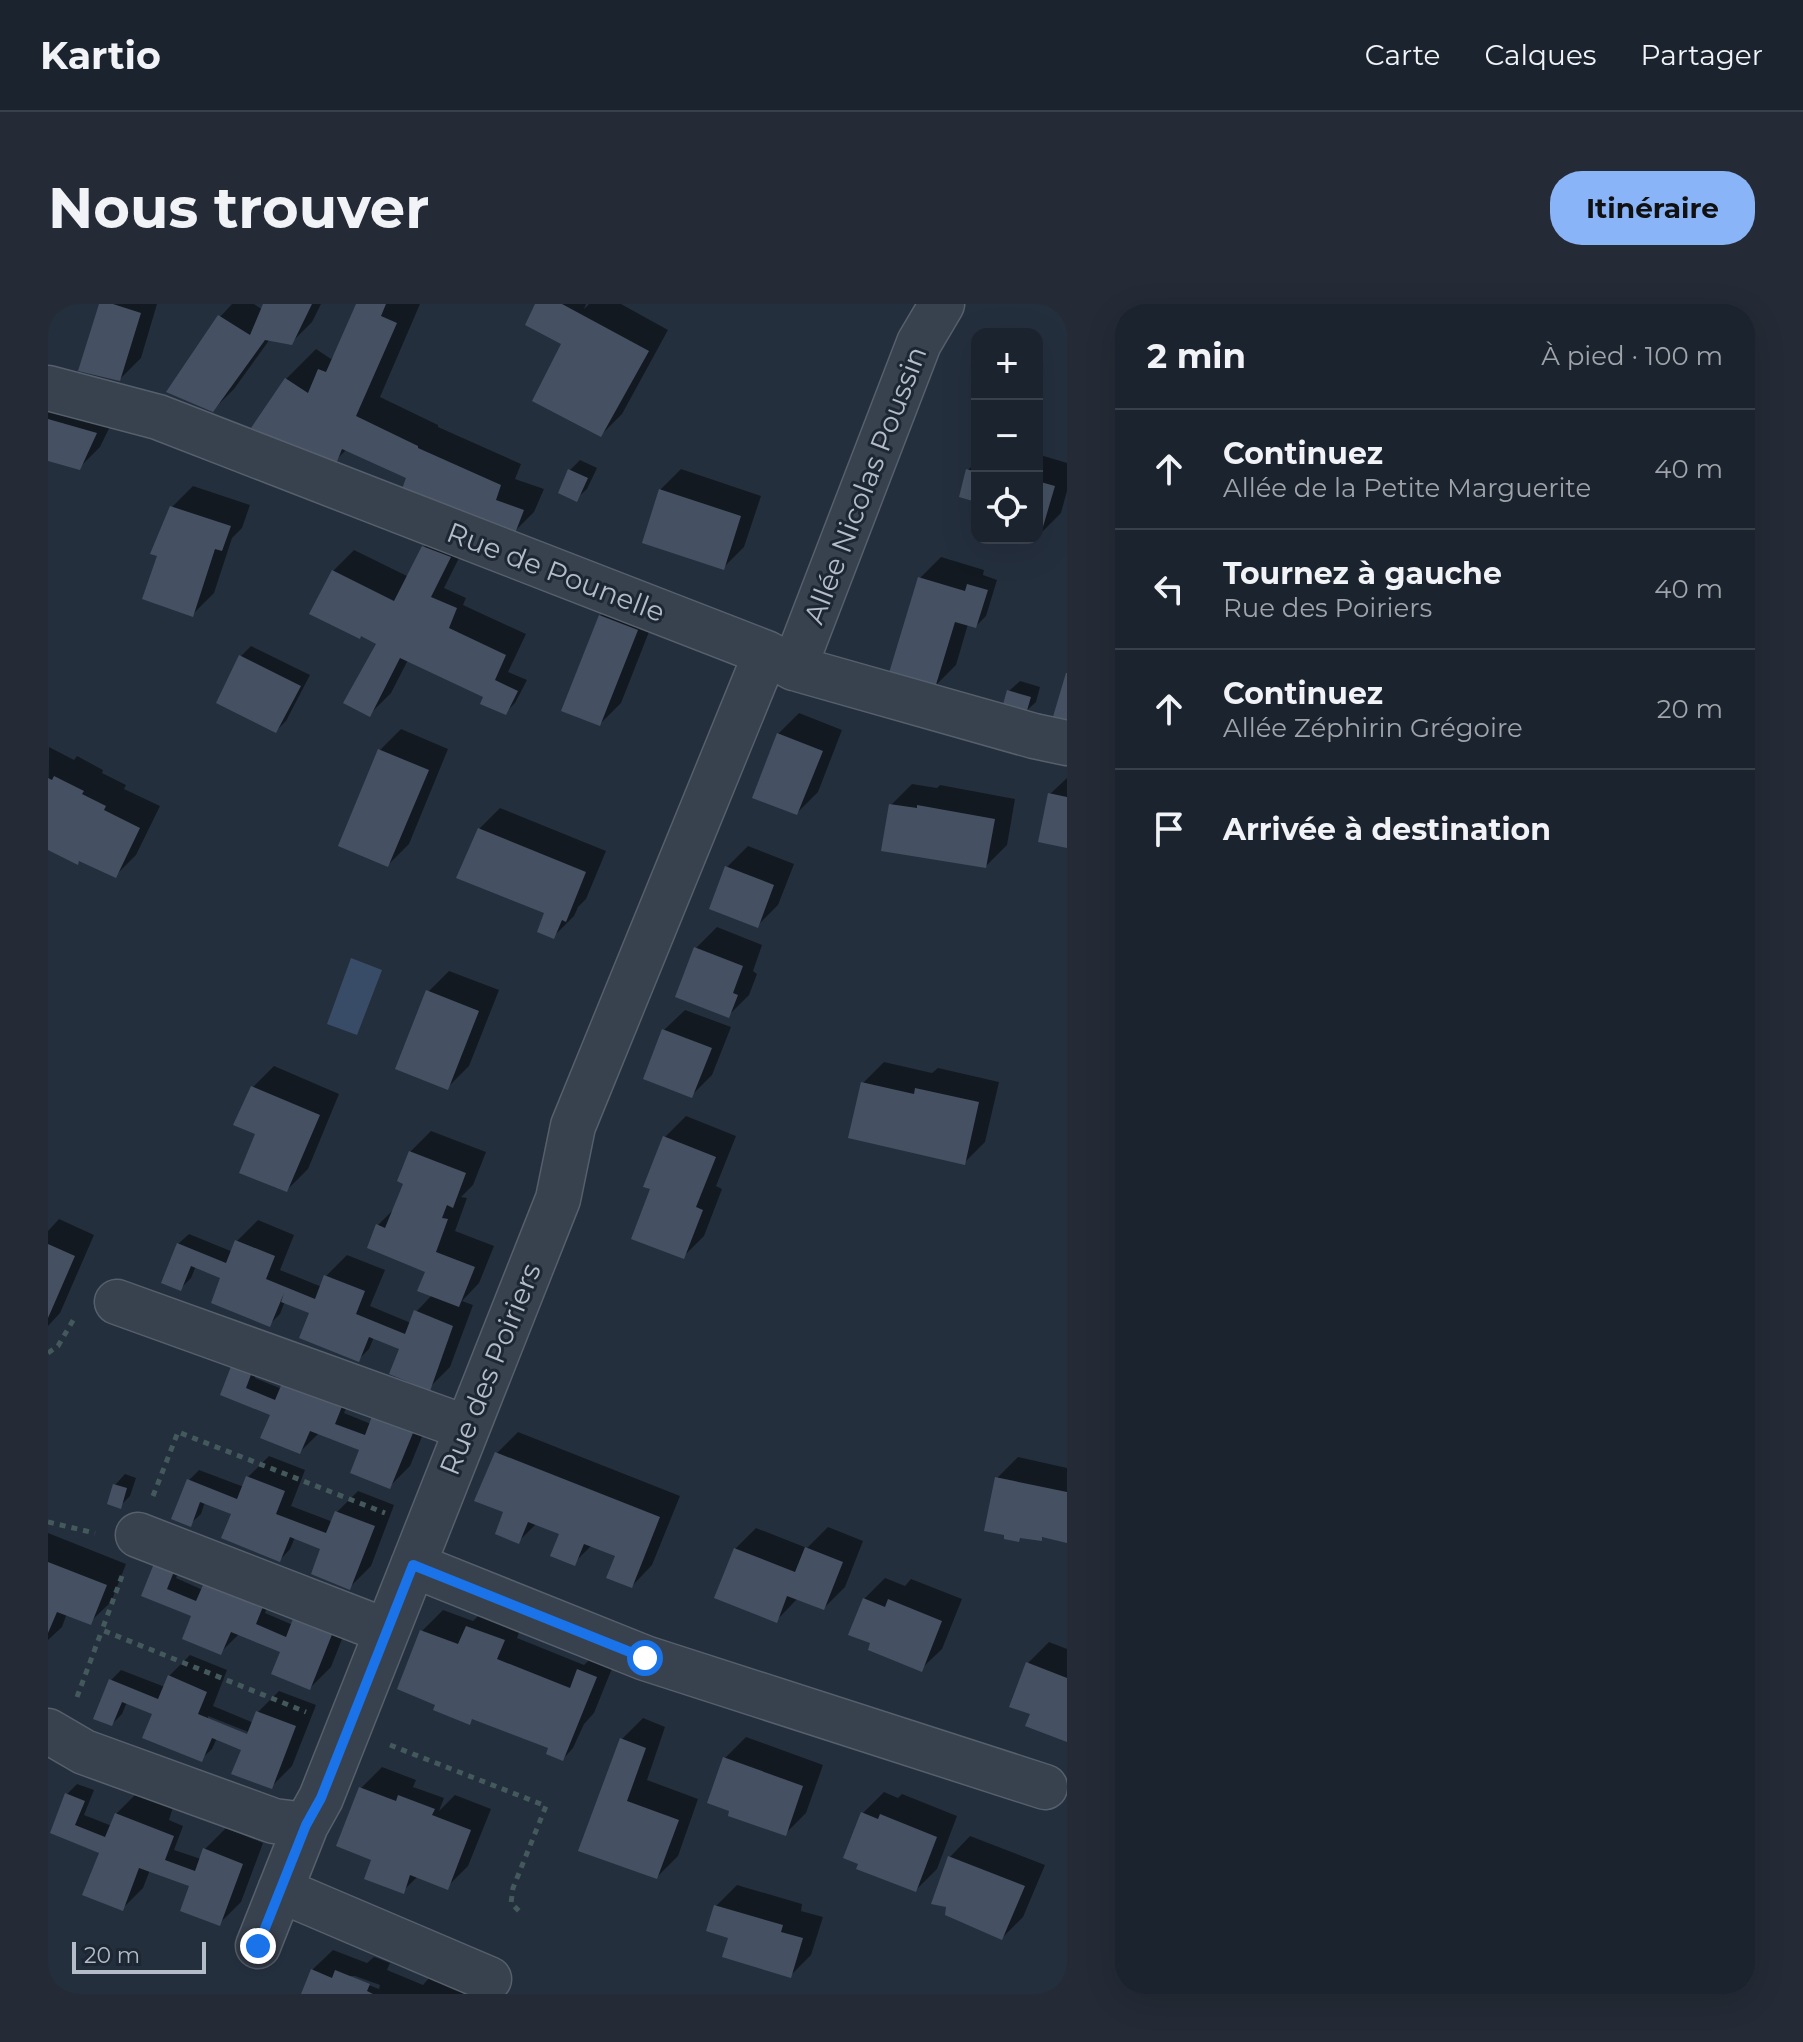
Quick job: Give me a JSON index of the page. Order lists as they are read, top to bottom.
{
  "streets": {
    "street": ["Allée Nicolas Poussin", "Rue de Pounelle", "Rue des Poiriers"]
  },
  "crossings": [
    ["Allée Nicolas Poussin", "Rue de Pounelle"],
    ["Allée Nicolas Poussin", "Rue des Poiriers"],
    ["Rue de Pounelle", "Rue des Poiriers"]
  ],
  "scale_bar": "20 m",
  "page": {
    "header": "Kartio",
    "nav": ["Carte", "Calques", "Partager"],
    "buttons": "Itinéraire",
    "title": "Nous trouver",
    "heading": ["2 min", "À pied · 100 m"],
    "map_buttons": ["+", "−"],
    "list": [
      ["Continuez", "Allée de la Petite Marguerite", "40 m"],
      ["Tournez à gauche", "Rue des Poiriers", "40 m"],
      ["Continuez", "Allée Zéphirin Grégoire", "20 m"],
      "Arrivée à destination"
    ],
    "scale": "20 m"
  }
}
